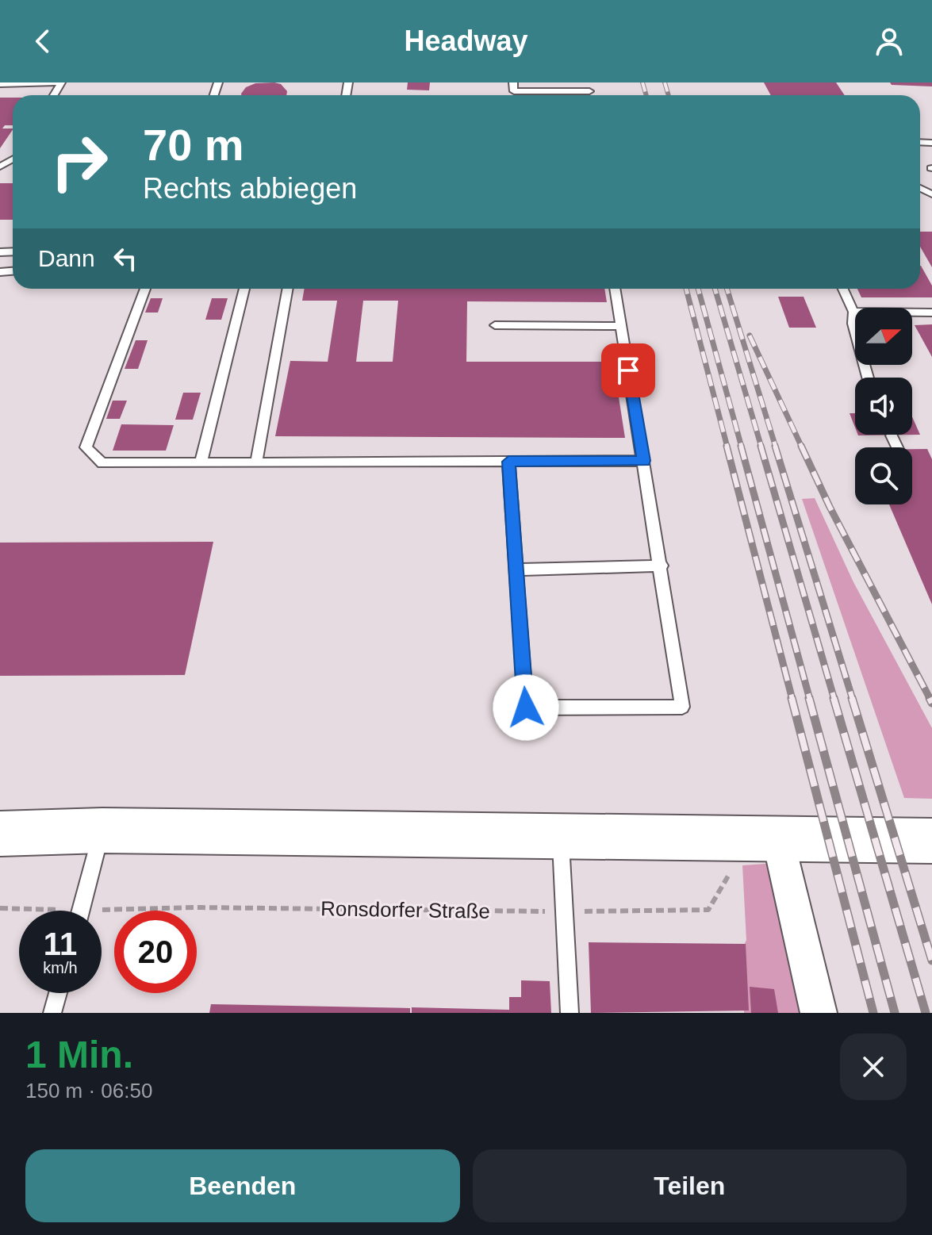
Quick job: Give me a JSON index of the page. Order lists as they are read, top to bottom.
{
  "streets": {
    "path": ["Ronsdorfer Straße"]
  },
  "north": "right",
  "page": {
    "header": "Headway",
    "turn": ["70 m", "Rechts abbiegen"],
    "then": "Dann",
    "speed": "11 km/h",
    "limit": "20",
    "heading": ["1 Min.", "150 m · 06:50"],
    "buttons": ["Beenden", "Teilen"]
  }
}
